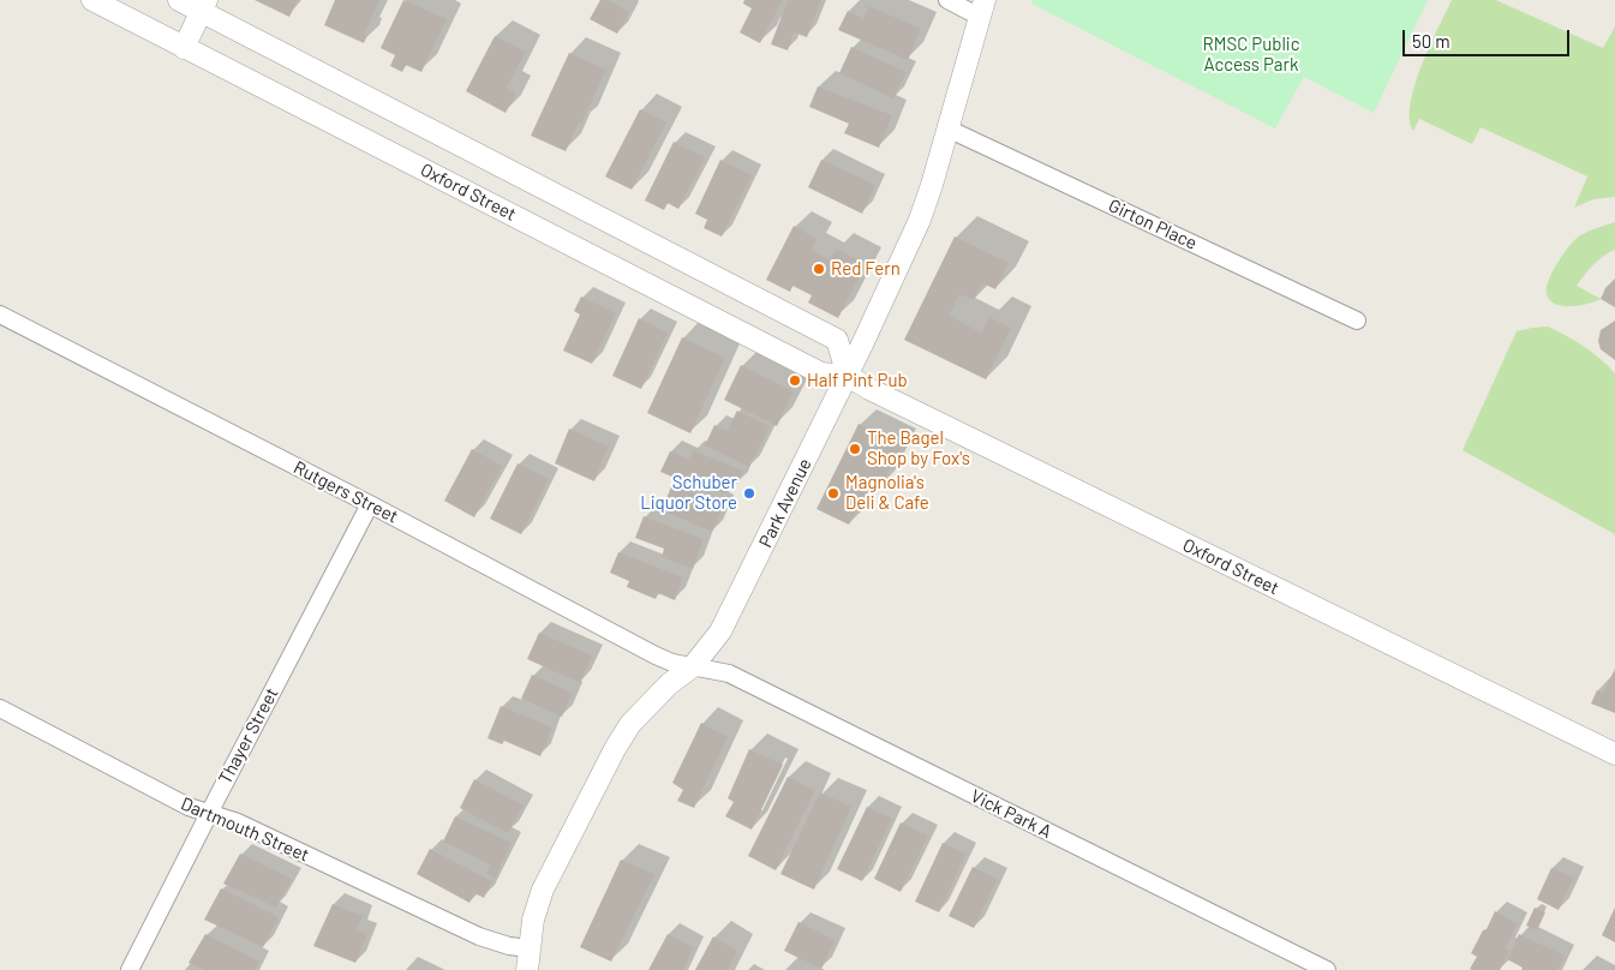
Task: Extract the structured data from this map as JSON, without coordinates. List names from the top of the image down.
{
  "streets": {
    "street": [
      "Oxford Street",
      "Girton Place",
      "Rutgers Street",
      "Park Avenue",
      "Thayer Street",
      "Vick Park A",
      "Dartmouth Street"
    ]
  },
  "crossings": [
    ["Oxford Street", "Park Avenue"],
    ["Girton Place", "Park Avenue"],
    ["Rutgers Street", "Park Avenue"],
    ["Rutgers Street", "Thayer Street"],
    ["Rutgers Street", "Vick Park A"],
    ["Park Avenue", "Vick Park A"],
    ["Park Avenue", "Dartmouth Street"],
    ["Thayer Street", "Dartmouth Street"]
  ],
  "parks": ["RMSC Public Access Park"],
  "places": [
    "Red Fern",
    "Half Pint Pub",
    "The Bagel Shop by Fox's",
    "Schuber Liquor Store",
    "Magnolia's Deli & Cafe"
  ],
  "scale_bar": "50 m"
}
